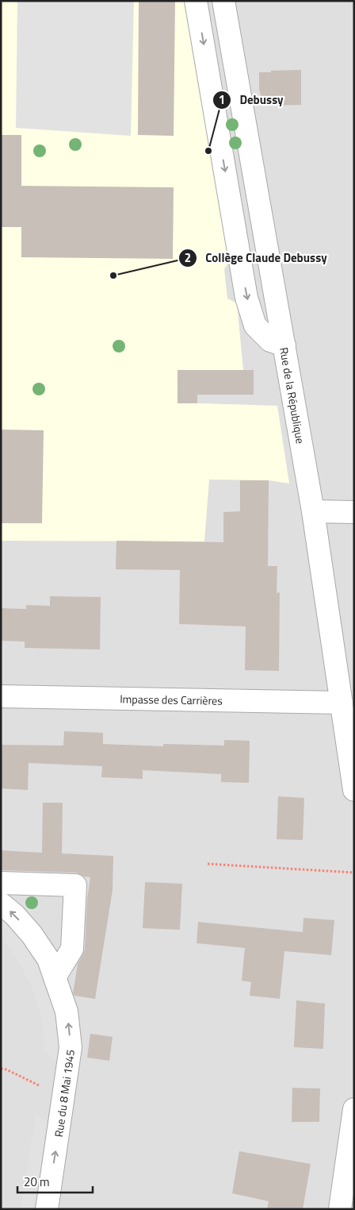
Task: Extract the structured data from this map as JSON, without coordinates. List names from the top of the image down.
{
  "streets": {
    "street": ["Rue de la République", "Impasse des Carrières", "Rue du 8 Mai 1945"]
  },
  "crossings": [
    ["Rue de la République", "Impasse des Carrières"]
  ],
  "one_way": ["Rue du 8 Mai 1945"],
  "places": ["Debussy", "Collège Claude Debussy"],
  "scale_bar": "20 m"
}
